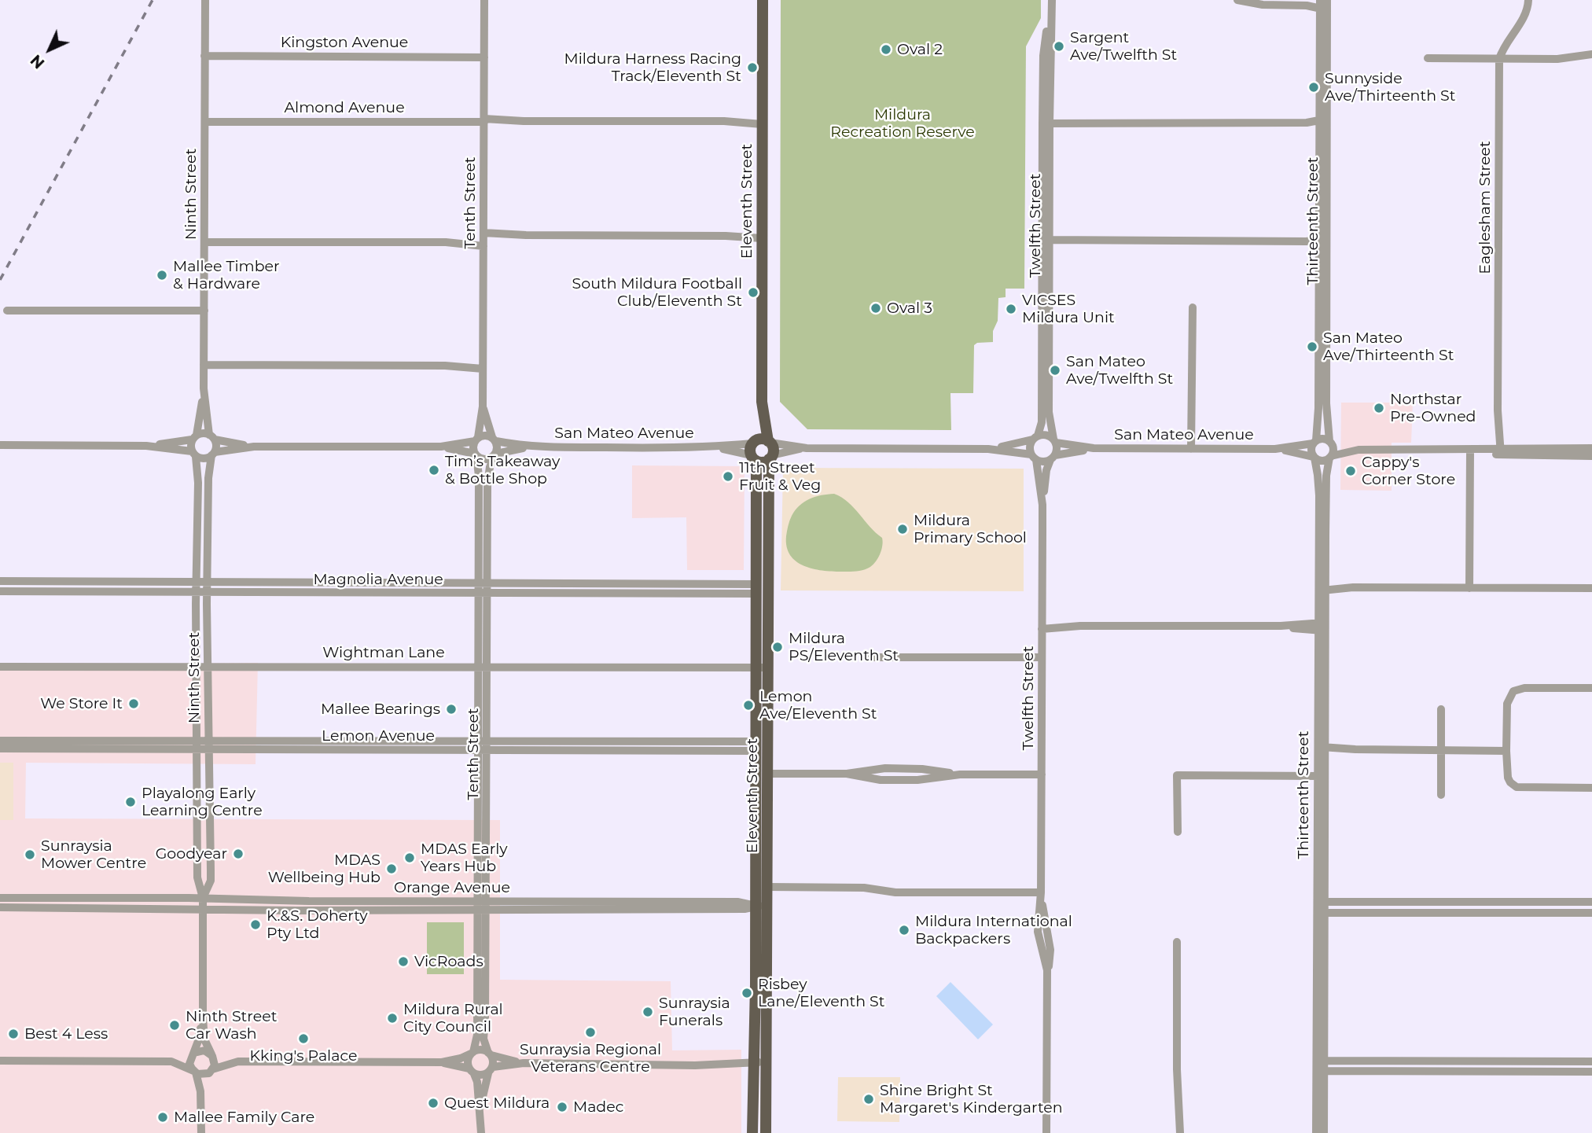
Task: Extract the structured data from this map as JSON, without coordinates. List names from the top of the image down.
{
  "streets": {
    "main road": ["Eleventh Street"],
    "street": [
      "Kingston Avenue",
      "Almond Avenue",
      "Ninth Street",
      "Tenth Street",
      "Eaglesham Street",
      "Thirteenth Street",
      "Twelfth Street",
      "San Mateo Avenue",
      "Magnolia Avenue",
      "Wightman Lane",
      "Lemon Avenue",
      "Orange Avenue"
    ]
  },
  "crossings": [
    ["Kingston Avenue", "Ninth Street"],
    ["Kingston Avenue", "Tenth Street"],
    ["Almond Avenue", "Ninth Street"],
    ["Almond Avenue", "Eleventh Street"],
    ["Almond Avenue", "Tenth Street"],
    ["Ninth Street", "Magnolia Avenue"],
    ["Ninth Street", "Wightman Lane"],
    ["Ninth Street", "Lemon Avenue"],
    ["Ninth Street", "Orange Avenue"],
    ["Eleventh Street", "San Mateo Avenue"],
    ["Eleventh Street", "Magnolia Avenue"],
    ["Eleventh Street", "Wightman Lane"],
    ["Eleventh Street", "Lemon Avenue"],
    ["Eleventh Street", "Orange Avenue"],
    ["Tenth Street", "San Mateo Avenue"],
    ["Tenth Street", "Magnolia Avenue"],
    ["Tenth Street", "Wightman Lane"],
    ["Tenth Street", "Lemon Avenue"],
    ["Tenth Street", "Orange Avenue"],
    ["Thirteenth Street", "San Mateo Avenue"],
    ["Twelfth Street", "San Mateo Avenue"]
  ],
  "parks": ["Mildura Recreation Reserve"],
  "places": [
    "Sargent Ave/Twelfth St",
    "Oval 2",
    "Mildura Harness Racing Track/Eleventh St",
    "Sunnyside Ave/Thirteenth St",
    "Mallee Timber & Hardware",
    "South Mildura Football Club/Eleventh St",
    "Oval 3",
    "VICSES Mildura Unit",
    "San Mateo Ave/Thirteenth St",
    "San Mateo Ave/Twelfth St",
    "Northstar Pre-Owned",
    "Tim’s Takeaway & Bottle Shop",
    "Cappy's Corner Store",
    "11th Street Fruit & Veg",
    "Mildura Primary School",
    "Mildura PS/Eleventh St",
    "We Store It",
    "Lemon Ave/Eleventh St",
    "Mallee Bearings",
    "Playalong Early Learning Centre",
    "Goodyear",
    "Sunraysia Mower Centre",
    "MDAS Early Years Hub",
    "MDAS Wellbeing Hub",
    "K.&S. Doherty Pty Ltd",
    "Mildura International Backpackers",
    "VicRoads",
    "Risbey Lane/Eleventh St",
    "Sunraysia Funerals",
    "Mildura Rural City Council",
    "Ninth Street Car Wash",
    "Sunraysia Regional Veterans Centre",
    "Best 4 Less",
    "Kking's Palace",
    "Shine Bright St Margaret's Kindergarten",
    "Quest Mildura",
    "Madec",
    "Mallee Family Care"
  ],
  "north": "bottom left"
}
